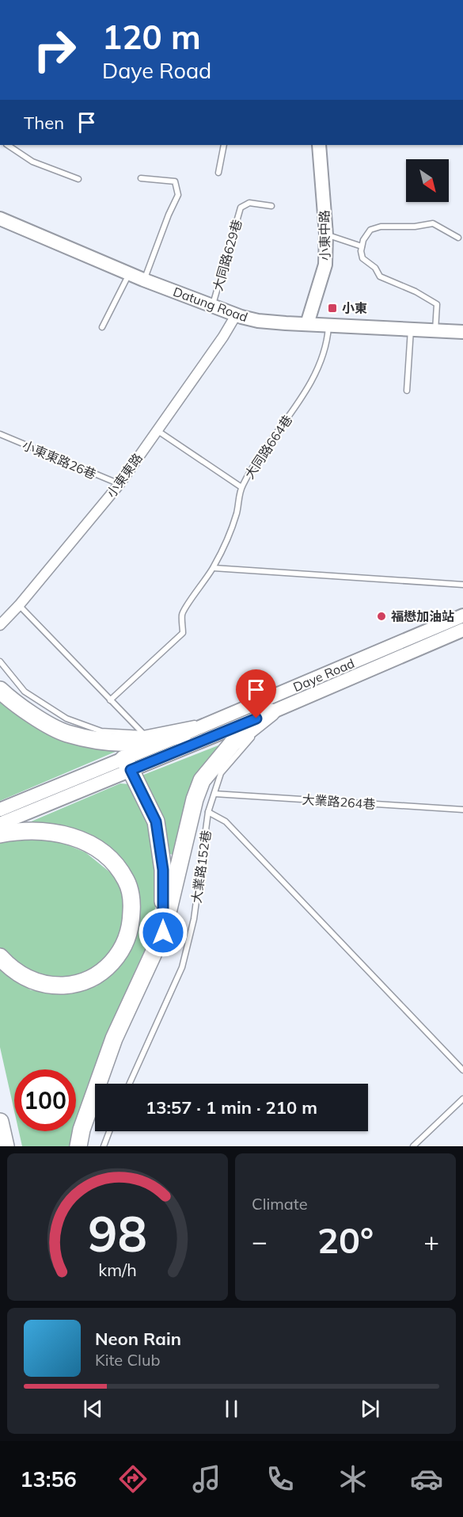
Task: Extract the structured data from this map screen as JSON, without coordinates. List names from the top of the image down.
{
  "streets": {
    "main road": ["小東中路", "Datung Road", "Daye Road"],
    "street": ["小東東路"],
    "lane": [
      "大同路629巷",
      "大同路664巷",
      "小東東路26巷",
      "大業路264巷",
      "大業路152巷"
    ]
  },
  "crossings": [
    ["小東中路", "Datung Road"],
    ["大同路629巷", "Datung Road"],
    ["Datung Road", "大同路664巷"],
    ["Datung Road", "小東東路"],
    ["小東東路26巷", "小東東路"],
    ["大業路264巷", "大業路152巷"]
  ],
  "places": {
    "transit": ["小東"],
    "other": ["福懋加油站"]
  },
  "north": "bottom right",
  "page": {
    "turn": ["120 m", "Daye Road"],
    "then": "Then",
    "limit": "100",
    "trip": "13:57 · 1 min · 210 m",
    "tile": "Climate",
    "heat": ["−", "20°", "+"],
    "song": ["Neon Rain", "Kite Club"],
    "tabs": "13:56",
    "gauge": ["98", "km/h"]
  }
}
